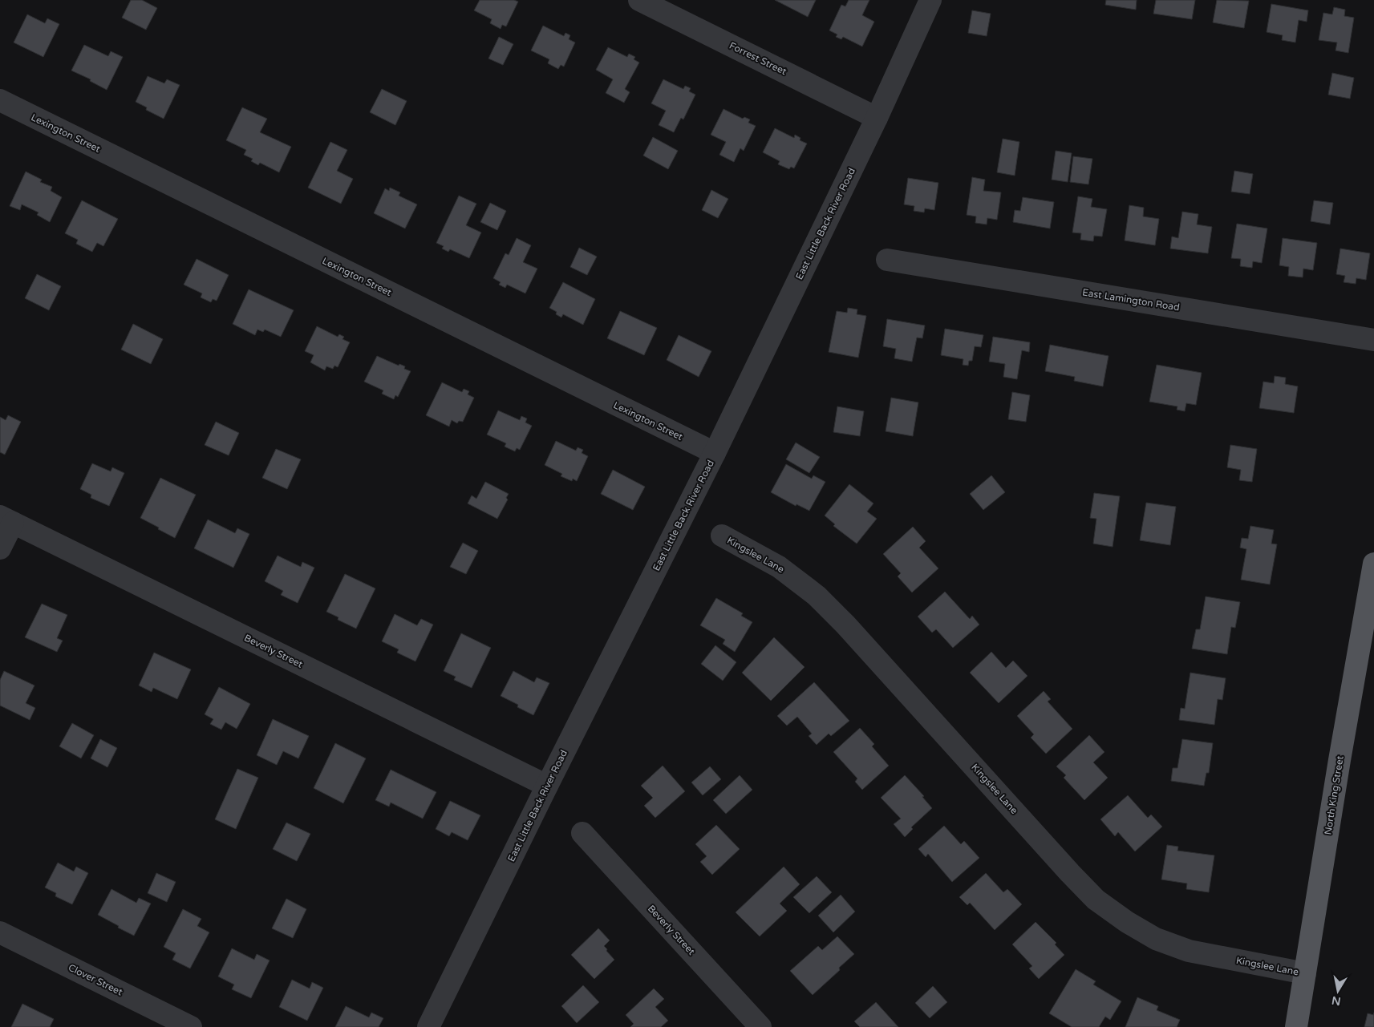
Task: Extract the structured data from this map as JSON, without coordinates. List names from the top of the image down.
{
  "streets": {
    "main road": ["North King Street"],
    "street": [
      "Forrest Street",
      "Lexington Street",
      "East Little Back River Road",
      "East Lamington Road",
      "Kingslee Lane",
      "Beverly Street",
      "Clover Street"
    ]
  },
  "crossings": [
    ["Forrest Street", "East Little Back River Road"],
    ["Lexington Street", "East Little Back River Road"],
    ["East Little Back River Road", "Beverly Street"],
    ["Kingslee Lane", "North King Street"]
  ],
  "north": "bottom"
}
